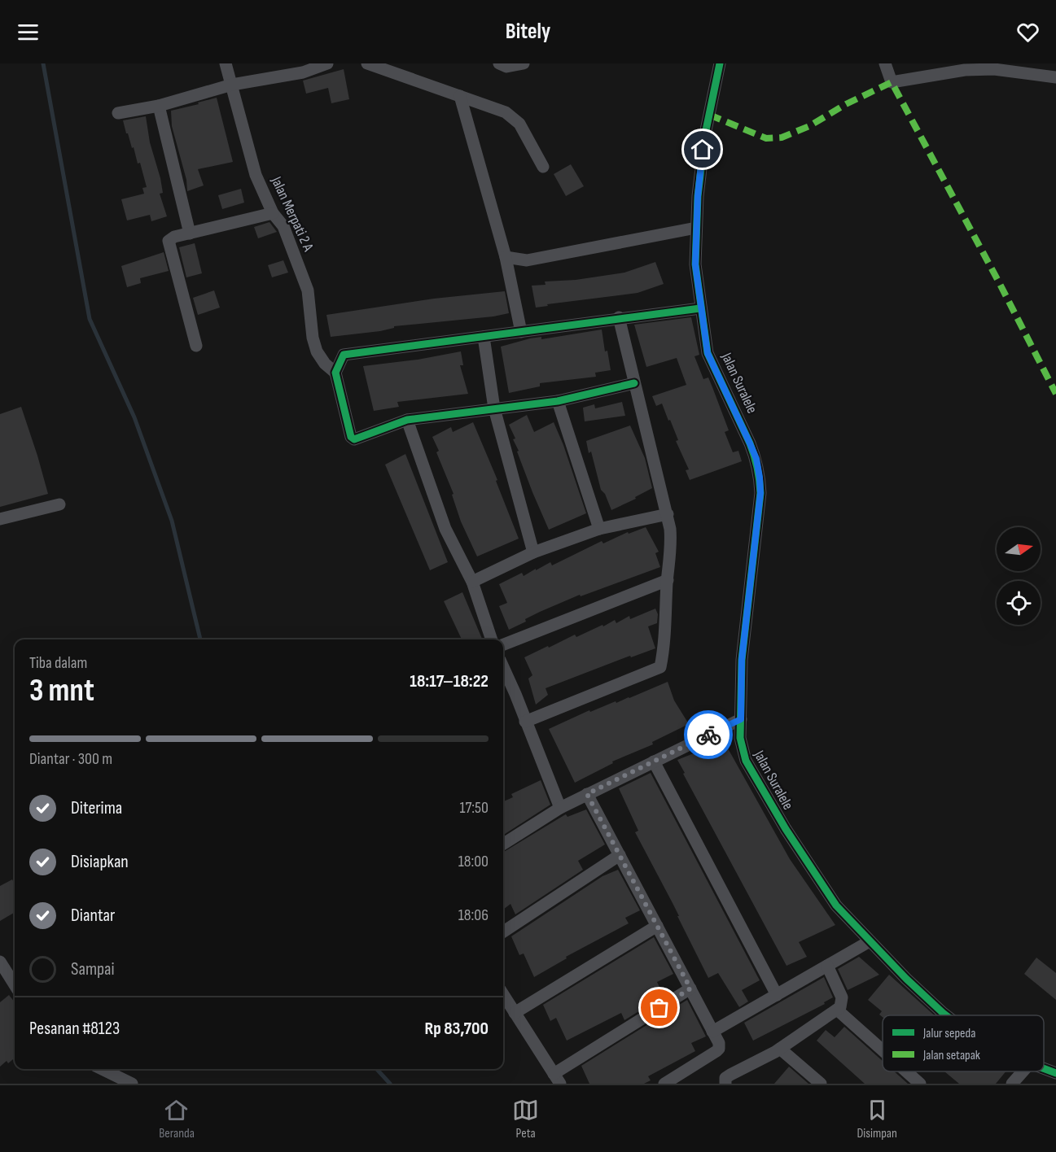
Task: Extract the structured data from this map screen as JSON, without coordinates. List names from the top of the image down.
{
  "streets": {
    "street": ["Jalan Merpati 2 A", "Jalan Suralele"]
  },
  "legend": ["Jalur sepeda", "Jalan setapak"],
  "north": "right",
  "page": {
    "header": "Bitely",
    "heading": ["3 mnt", "Tiba dalam", "18:17–18:22"],
    "panel": ["Pesanan #8123", "Rp 83,700"],
    "bar": "Diantar · 300 m",
    "list": [
      ["Diterima", "17:50"],
      ["Disiapkan", "18:00"],
      ["Diantar", "18:06"],
      "Sampai"
    ],
    "tabs": ["Beranda", "Peta", "Disimpan"]
  }
}
